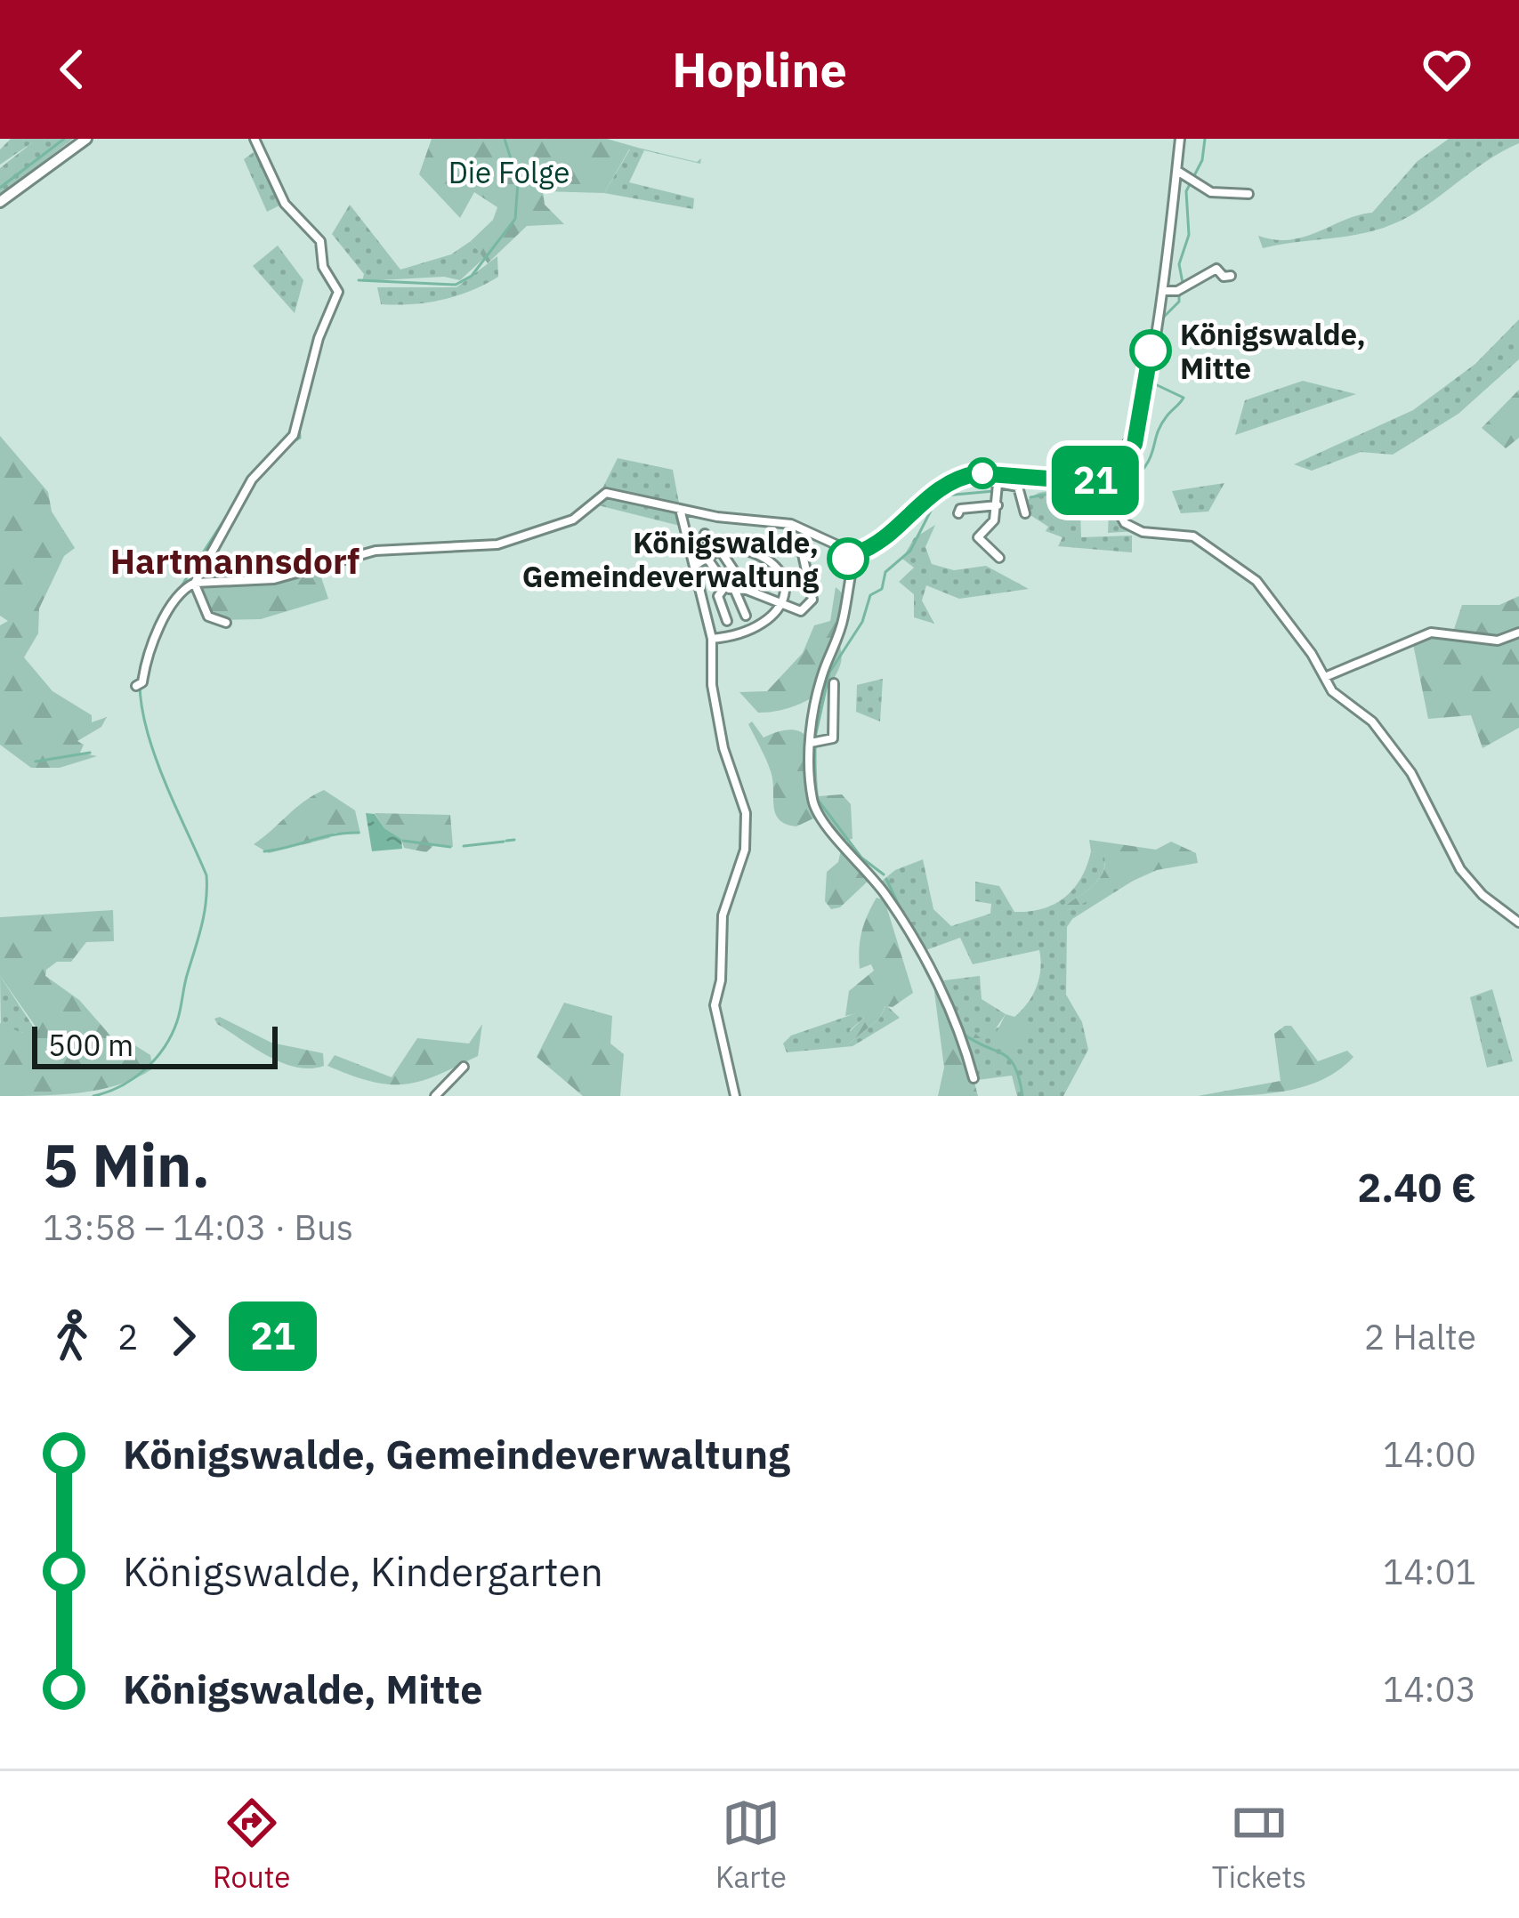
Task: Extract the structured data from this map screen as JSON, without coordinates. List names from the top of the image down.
{
  "districts": ["Hartmannsdorf"],
  "parks": ["Die Folge"],
  "places": ["Königswalde, Mitte", "Königswalde, Gemeindeverwaltung"],
  "lines": ["bus line 21"],
  "scale_bar": "500 m",
  "page": {
    "header": "Hopline",
    "on_map": "21",
    "scale": "500 m",
    "heading": ["5 Min.", "13:58 – 14:03 · Bus", "2.40 €"],
    "legs": ["2", "21", "2 Halte"],
    "list": [
      {
        "name": "Königswalde, Gemeindeverwaltung",
        "value": "14:00"
      },
      {
        "name": "Königswalde, Kindergarten",
        "value": "14:01"
      },
      {
        "name": "Königswalde, Mitte",
        "value": "14:03"
      }
    ],
    "tabs": ["Route", "Karte", "Tickets"]
  }
}
